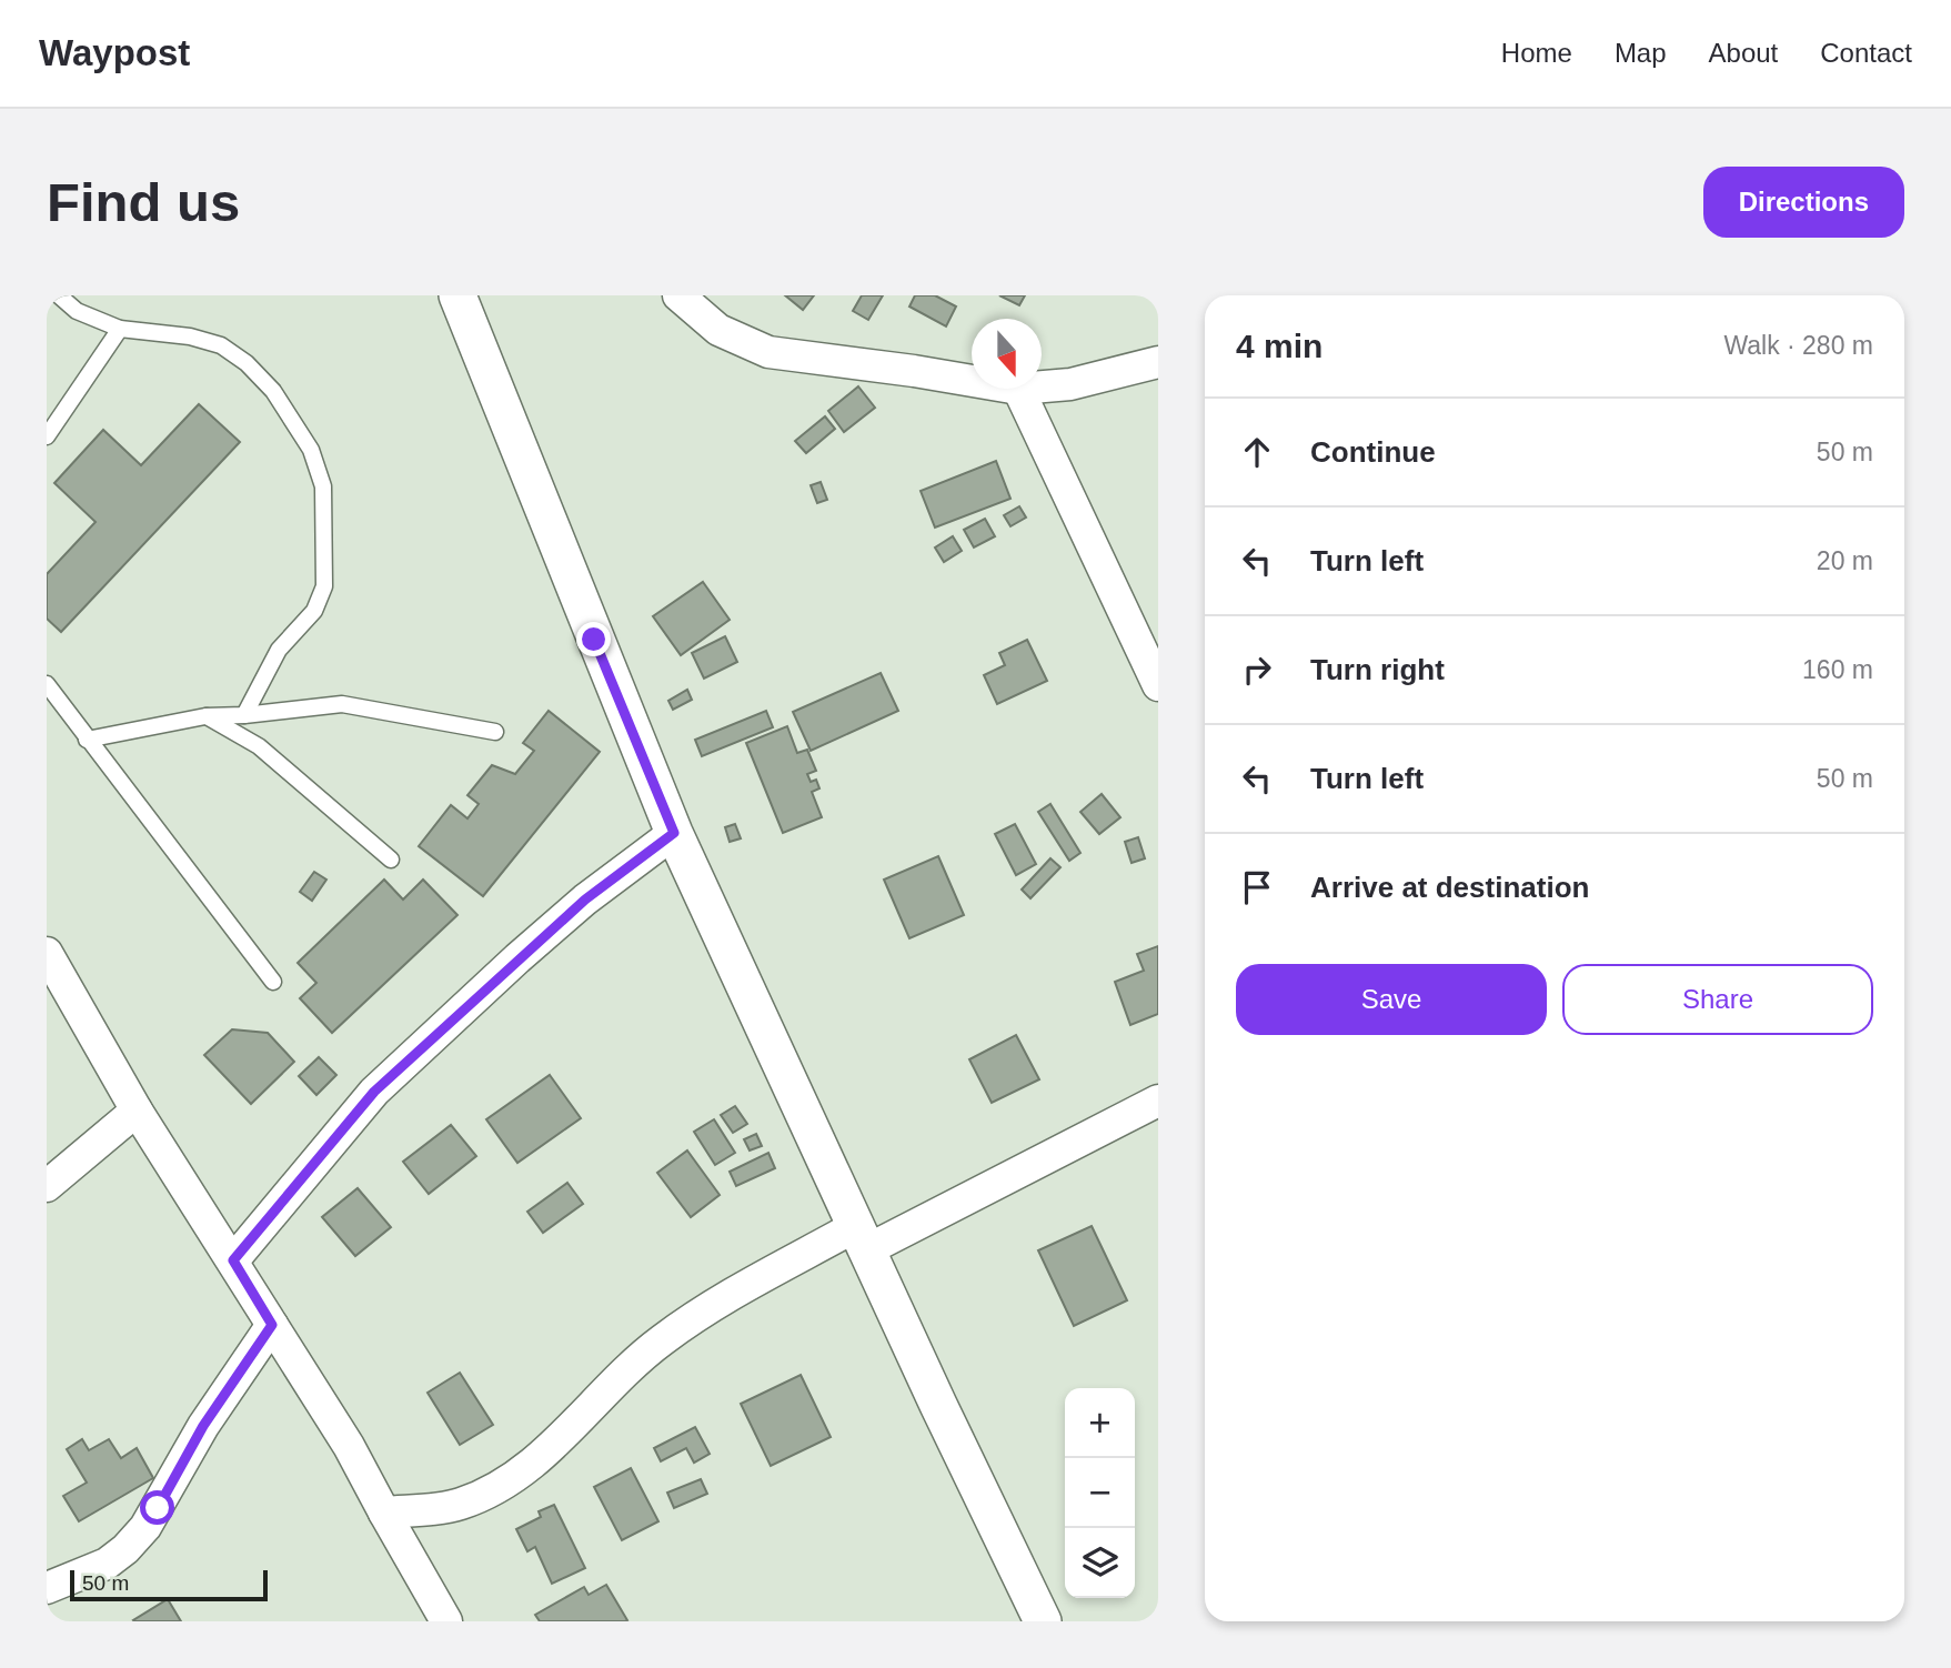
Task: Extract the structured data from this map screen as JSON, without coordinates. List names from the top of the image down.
{
  "scale_bar": "50 m",
  "north": "bottom",
  "page": {
    "header": "Waypost",
    "nav": [
      "Home",
      "Map",
      "About",
      "Contact"
    ],
    "buttons": [
      "Directions",
      ["Save", "Share"]
    ],
    "title": "Find us",
    "heading": ["4 min", "Walk · 280 m"],
    "list": [
      ["Continue", "50 m"],
      ["Turn left", "20 m"],
      ["Turn right", "160 m"],
      ["Turn left", "50 m"],
      "Arrive at destination"
    ],
    "map_buttons": ["+", "−"],
    "scale": "50 m"
  }
}
